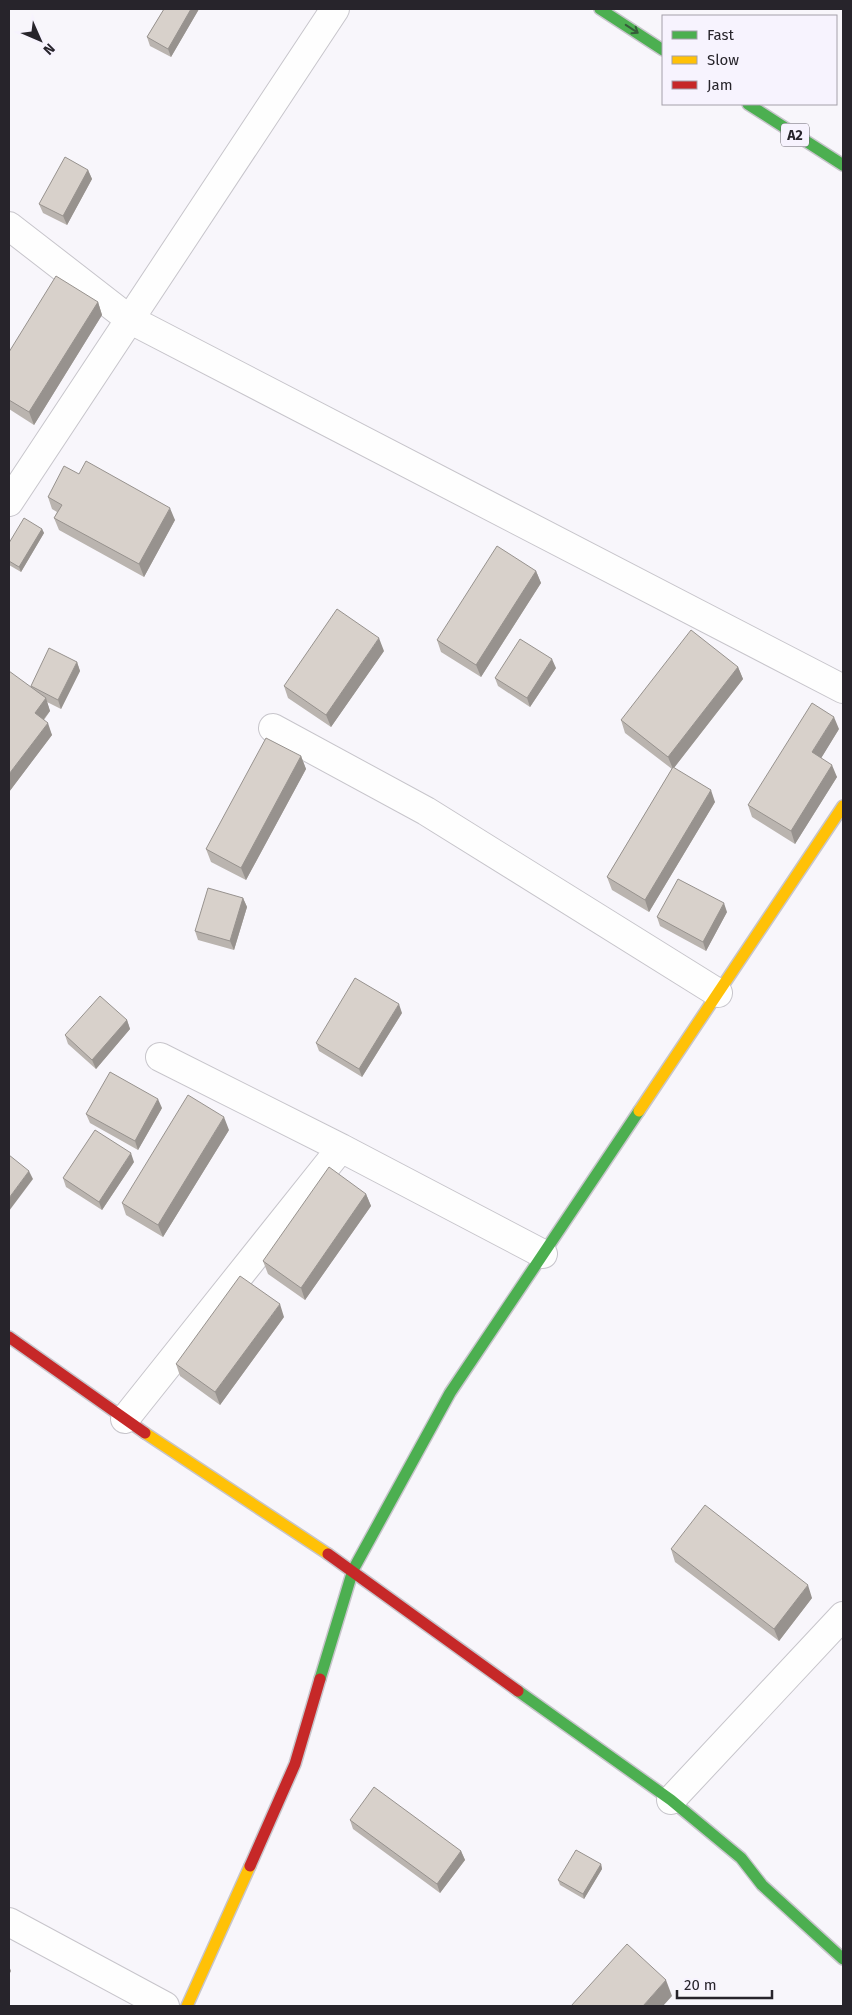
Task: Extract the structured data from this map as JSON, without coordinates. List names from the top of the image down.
{
  "streets": {
    "main road": ["A2"]
  },
  "legend": ["Fast", "Slow", "Jam"],
  "scale_bar": "20 m",
  "north": "bottom right"
}
